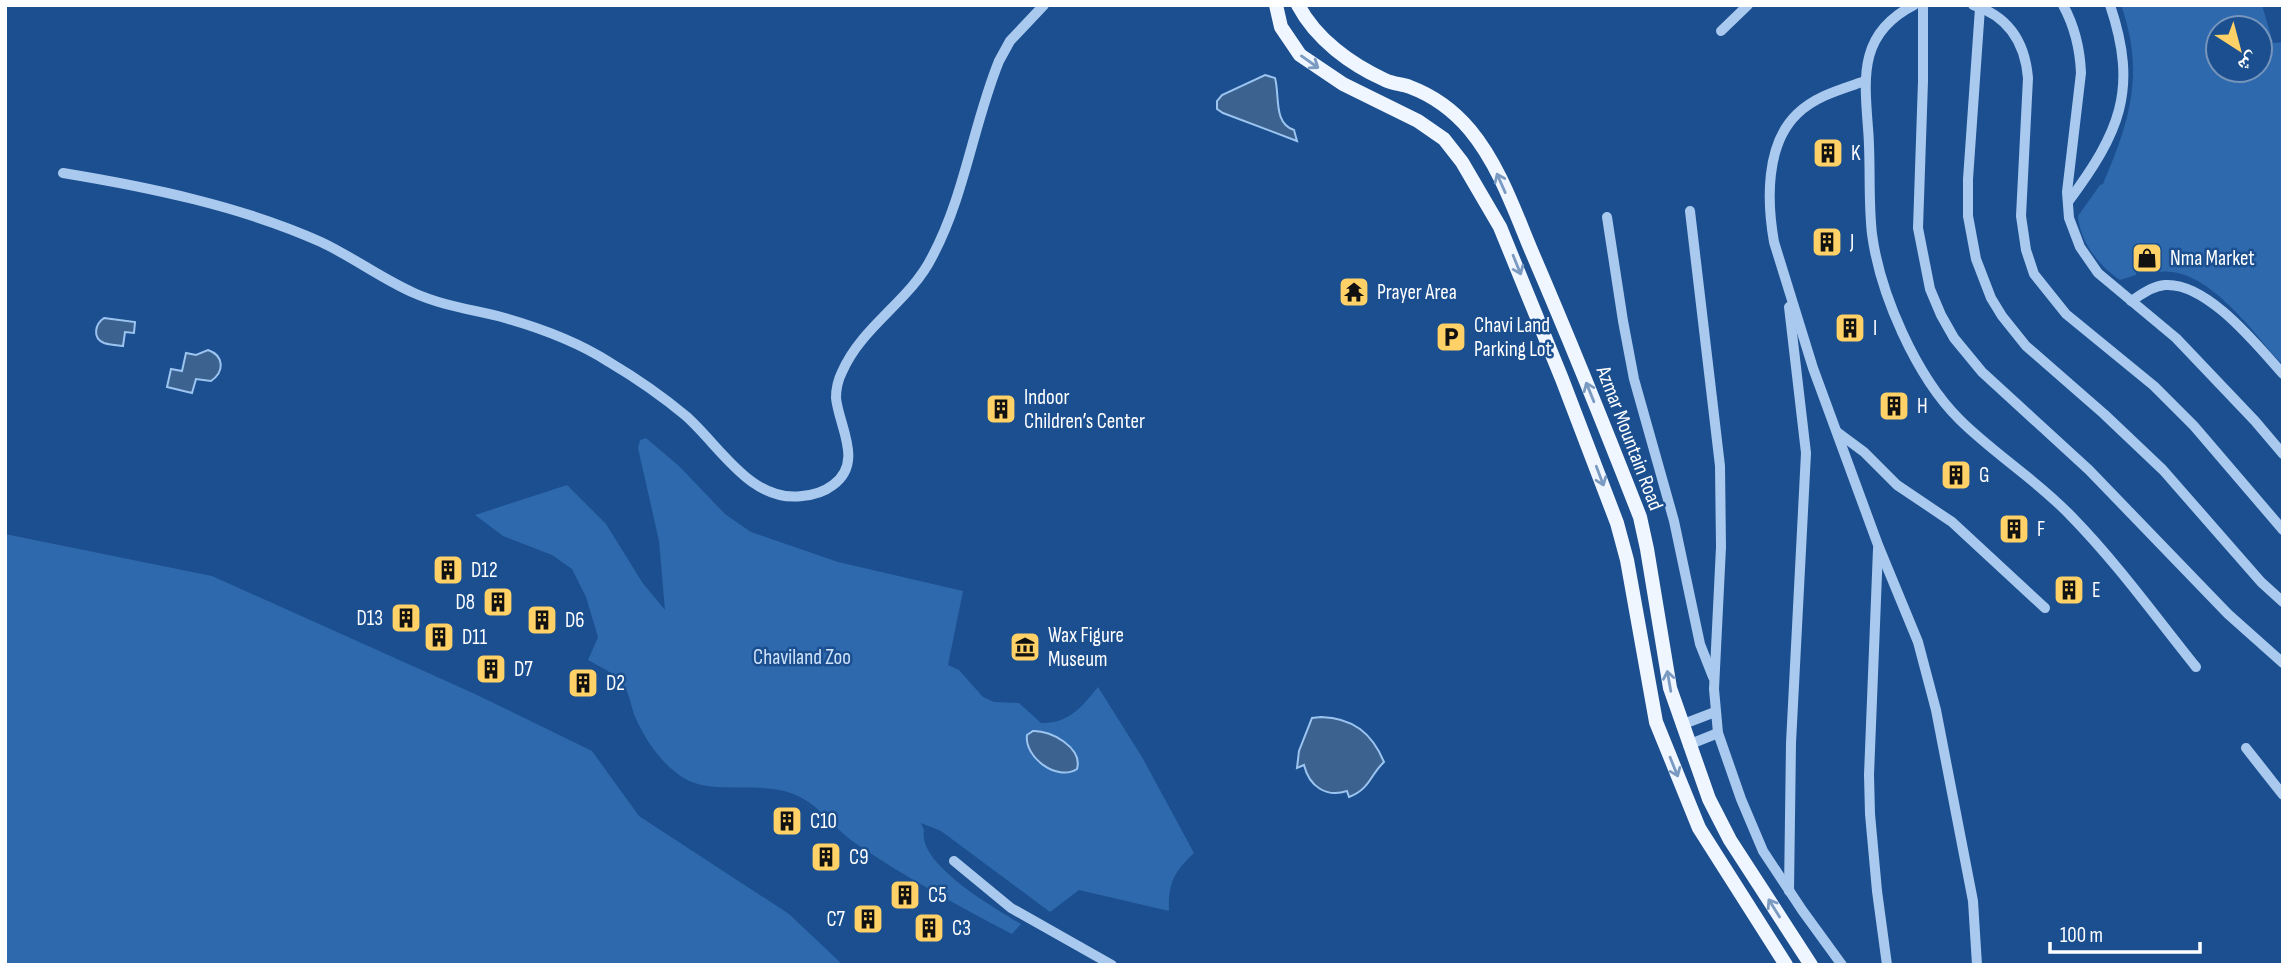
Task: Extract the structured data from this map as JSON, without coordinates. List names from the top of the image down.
{
  "streets": {
    "main road": ["Azmar Mountain Road"]
  },
  "parks": ["Chaviland Zoo"],
  "places": {
    "building": [
      "K",
      "J",
      "I",
      "H",
      "Indoor Children’s Center",
      "G",
      "F",
      "D12",
      "E",
      "D8",
      "D13",
      "D6",
      "D11",
      "D7",
      "D2",
      "C10",
      "C9",
      "C5",
      "C7",
      "C3"
    ],
    "shop": ["Nma Market"],
    "temple": ["Prayer Area"],
    "parking": ["Chavi Land Parking Lot"],
    "museum": ["Wax Figure Museum"]
  },
  "scale_bar": "100 m",
  "north": "bottom right"
}
